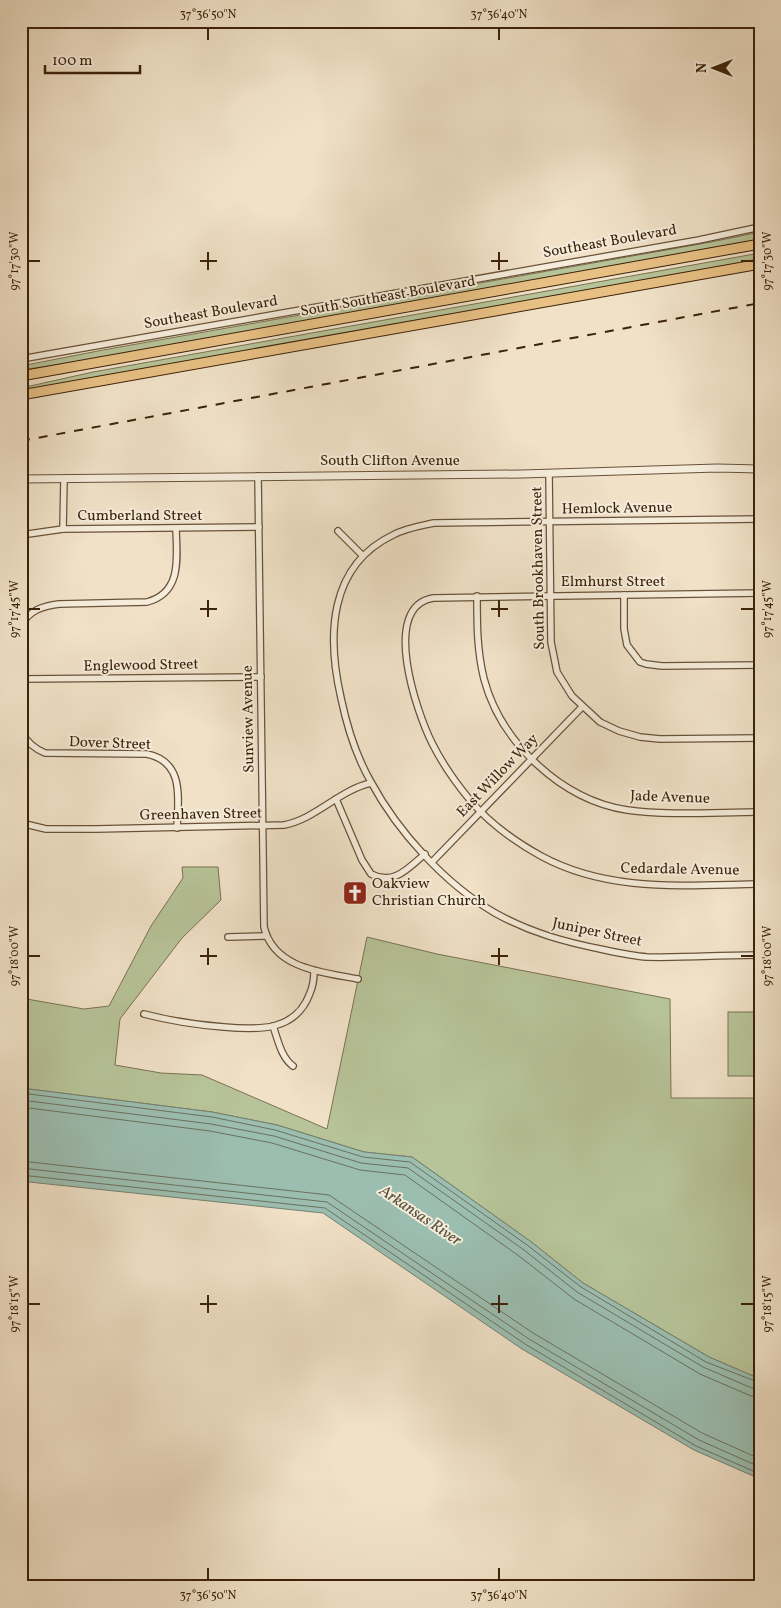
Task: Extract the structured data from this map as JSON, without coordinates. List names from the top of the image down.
{
  "streets": {
    "main road": ["South Southeast Boulevard"],
    "street": [
      "Southeast Boulevard",
      "South Clifton Avenue",
      "Hemlock Avenue",
      "Cumberland Street",
      "South Brookhaven Street",
      "Elmhurst Street",
      "Englewood Street",
      "Sunview Avenue",
      "Dover Street",
      "East Willow Way",
      "Jade Avenue",
      "Greenhaven Street",
      "Cedardale Avenue",
      "Juniper Street"
    ]
  },
  "crossings": [
    ["South Clifton Avenue", "South Brookhaven Street"],
    ["South Clifton Avenue", "Sunview Avenue"],
    ["Hemlock Avenue", "South Brookhaven Street"],
    ["Hemlock Avenue", "Juniper Street"],
    ["Cumberland Street", "Sunview Avenue"],
    ["South Brookhaven Street", "Elmhurst Street"],
    ["South Brookhaven Street", "East Willow Way"],
    ["Elmhurst Street", "Jade Avenue"],
    ["Elmhurst Street", "Cedardale Avenue"],
    ["Englewood Street", "Sunview Avenue"],
    ["Sunview Avenue", "Greenhaven Street"],
    ["Dover Street", "Greenhaven Street"],
    ["East Willow Way", "Jade Avenue"],
    ["East Willow Way", "Cedardale Avenue"],
    ["East Willow Way", "Juniper Street"],
    ["Greenhaven Street", "Juniper Street"]
  ],
  "water": ["Arkansas River"],
  "places": {
    "church": ["Oakview Christian Church"]
  },
  "scale_bar": "100 m",
  "north": "left",
  "coordinates": [
    "37°36'50\"N",
    "37°36'40\"N",
    "97°17'30\"W",
    "97°17'45\"W",
    "97°18'00\"W",
    "97°18'15\"W"
  ]
}
